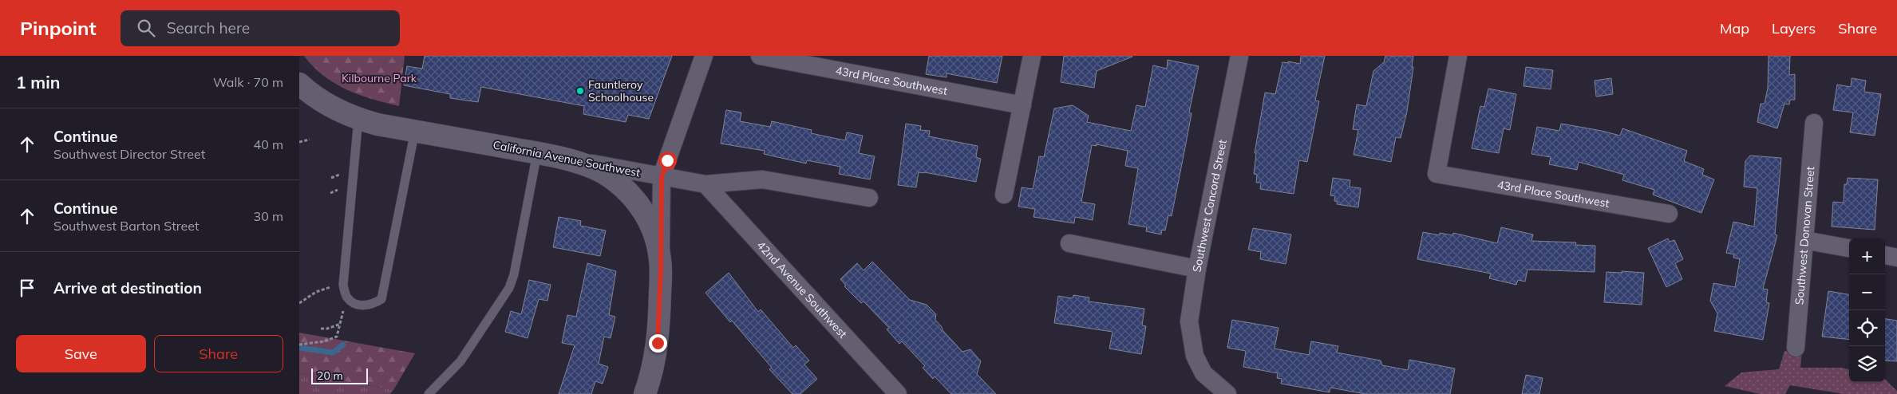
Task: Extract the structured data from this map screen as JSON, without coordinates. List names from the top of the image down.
{
  "streets": {
    "street": [
      "43rd Place Southwest",
      "California Avenue Southwest",
      "Southwest Concord Street",
      "Southwest Donovan Street",
      "42nd Avenue Southwest"
    ]
  },
  "crossings": [
    ["California Avenue Southwest", "42nd Avenue Southwest"]
  ],
  "parks": ["Kilbourne Park"],
  "places": ["Fauntleroy Schoolhouse"],
  "scale_bar": "20 m",
  "page": {
    "header": "Pinpoint",
    "search": "Search here",
    "nav": ["Map", "Layers", "Share"],
    "heading": ["1 min", "Walk · 70 m"],
    "list": [
      ["Continue", "Southwest Director Street", "40 m"],
      ["Continue", "Southwest Barton Street", "30 m"],
      "Arrive at destination"
    ],
    "map_buttons": ["+", "−"],
    "buttons": ["Save", "Share"],
    "scale": "20 m"
  }
}
